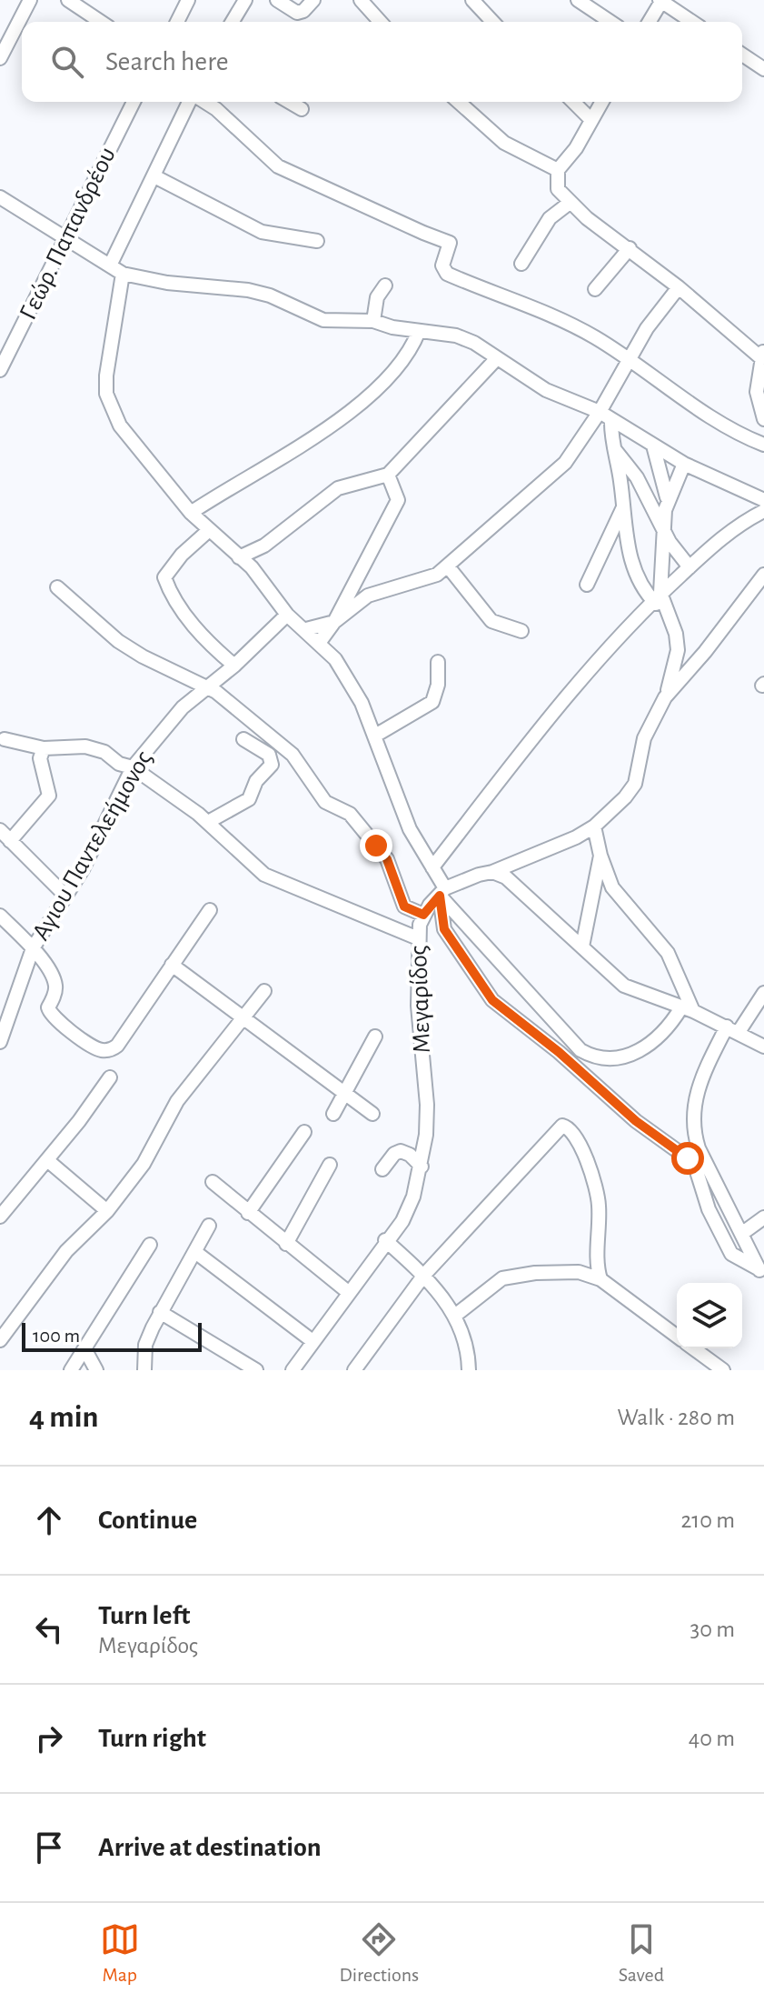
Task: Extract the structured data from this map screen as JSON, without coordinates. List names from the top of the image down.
{
  "streets": {
    "street": ["Γεώρ. Παπανδρέου", "Αγιου Παντελεήμονος", "Μεγαρίδος"]
  },
  "scale_bar": "100 m",
  "page": {
    "search": "Search here",
    "scale": "100 m",
    "heading": ["4 min", "Walk · 280 m"],
    "list": [
      ["Continue", "210 m"],
      ["Turn left", "Μεγαρίδος", "30 m"],
      ["Turn right", "40 m"],
      "Arrive at destination"
    ],
    "nav": ["Map", "Directions", "Saved"]
  }
}
